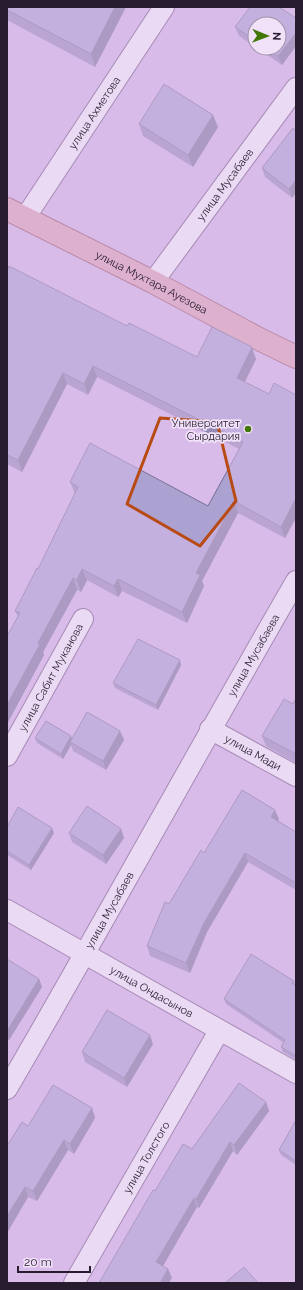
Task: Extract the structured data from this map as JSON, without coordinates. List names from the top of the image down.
{
  "streets": {
    "main road": ["улица Мухтара Ауезова"],
    "street": [
      "улица Ахметова",
      "улица Мусабаев",
      "улица Мусабаева",
      "улица Сабит Муканова",
      "улица Мади",
      "улица Ондасынов",
      "улица Толстого"
    ]
  },
  "crossings": [
    ["улица Ахметова", "улица Мухтара Ауезова"],
    ["улица Мусабаев", "улица Мухтара Ауезова"],
    ["улица Мусабаев", "улица Мусабаева"],
    ["улица Мусабаев", "улица Мади"],
    ["улица Мусабаев", "улица Ондасынов"],
    ["улица Мусабаева", "улица Мади"],
    ["улица Ондасынов", "улица Толстого"]
  ],
  "places": ["Университет Сырдария"],
  "scale_bar": "20 m",
  "north": "right"
}
